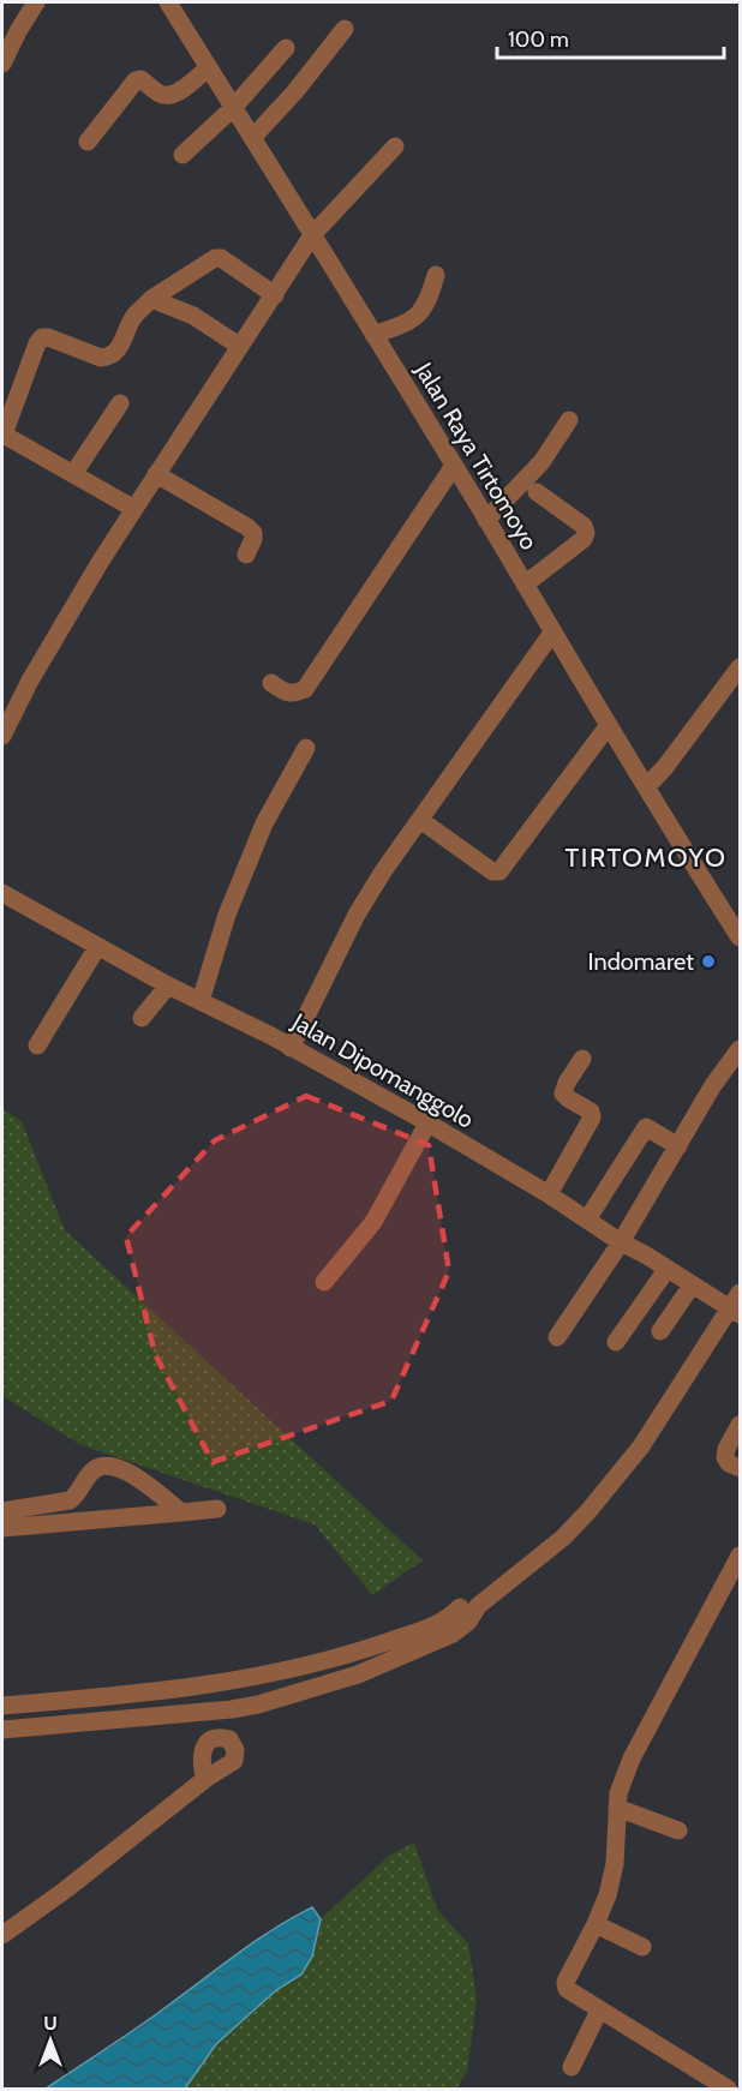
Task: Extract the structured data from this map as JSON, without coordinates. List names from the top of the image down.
{
  "streets": {
    "street": ["Jalan Raya Tirtomoyo", "Jalan Dipomanggolo"]
  },
  "districts": ["TIRTOMOYO"],
  "places": ["Indomaret"],
  "scale_bar": "100 m",
  "north": "top"
}
